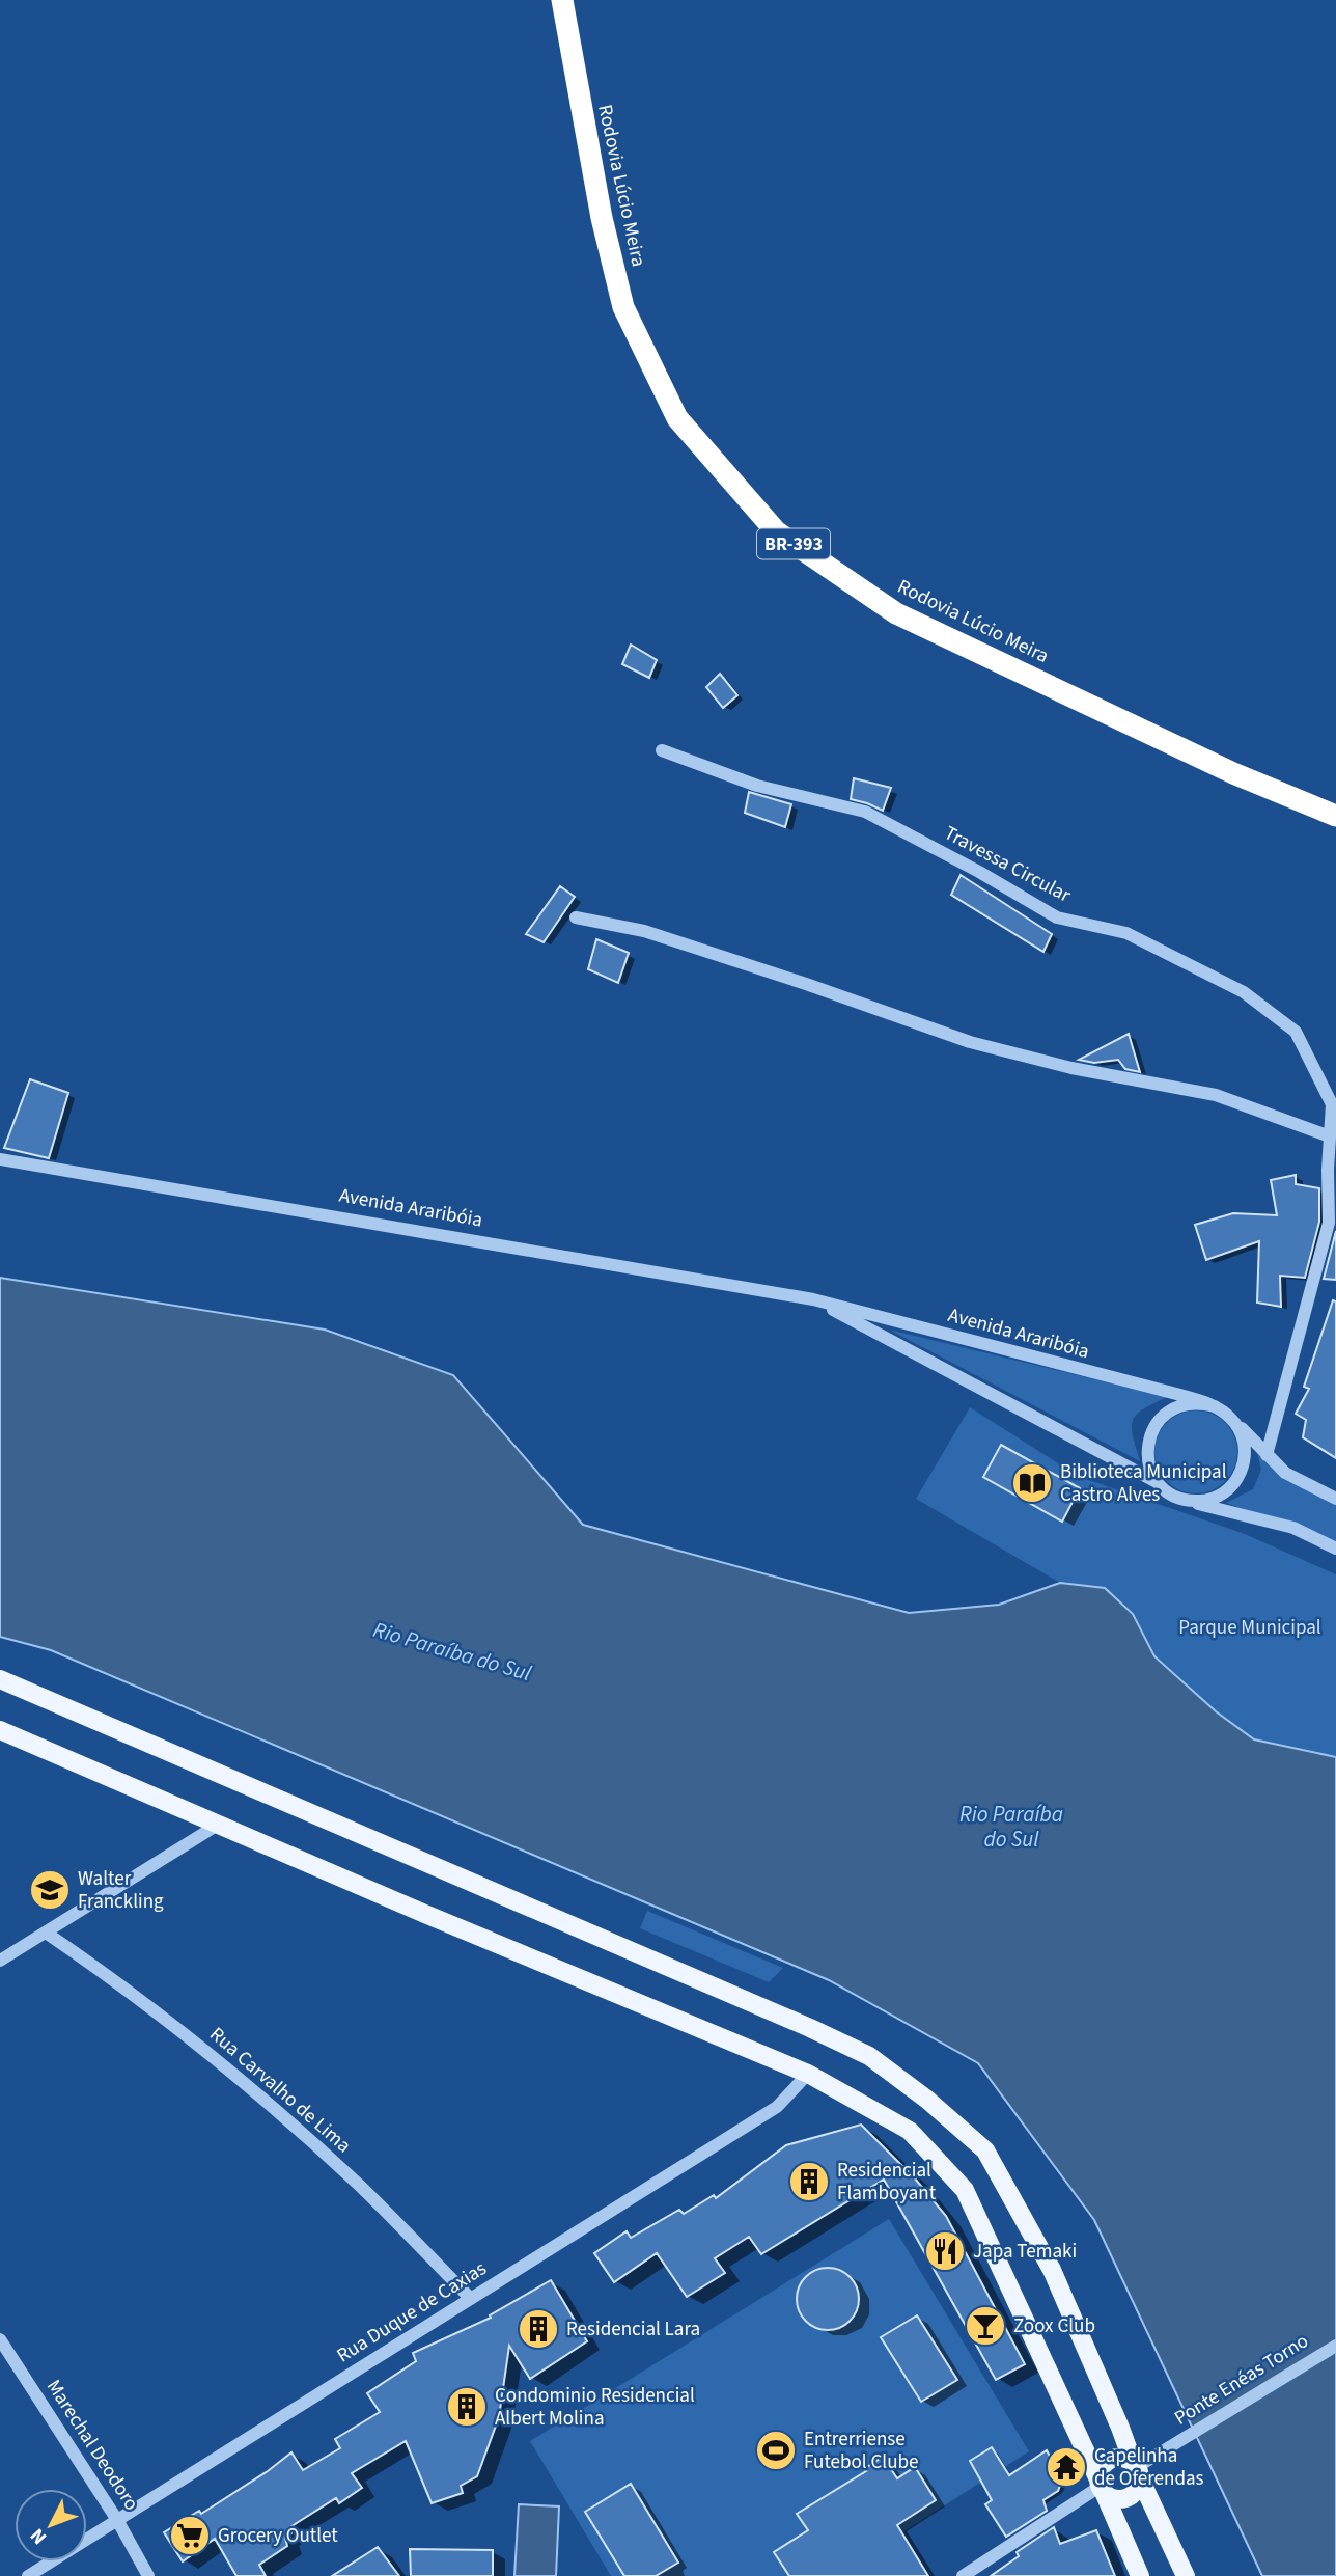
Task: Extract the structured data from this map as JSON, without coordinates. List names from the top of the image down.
{
  "streets": {
    "highway": ["Rodovia Lúcio Meira", "BR-393"],
    "street": [
      "Travessa Circular",
      "Avenida Araribóia",
      "Rua Carvalho de Lima",
      "Rua Duque de Caxias",
      "Ponte Enéas Torno",
      "Marechal Deodoro"
    ]
  },
  "crossings": [
    ["Rua Carvalho de Lima", "Rua Duque de Caxias"],
    ["Rua Duque de Caxias", "Marechal Deodoro"]
  ],
  "water": ["Rio Paraíba do Sul"],
  "parks": ["Parque Municipal"],
  "places": {
    "library": ["Biblioteca Municipal Castro Alves"],
    "school or university": ["Walter Franckling"],
    "building": ["Residencial Flamboyant", "Residencial Lara", "Condominio Residencial Albert Molina"],
    "restaurant": ["Japa Temaki"],
    "bar": ["Zoox Club"],
    "sports": ["Entrerriense Futebol Clube"],
    "temple": ["Capelinha de Oferendas"],
    "supermarket": ["Grocery Outlet"]
  },
  "north": "bottom left"
}
